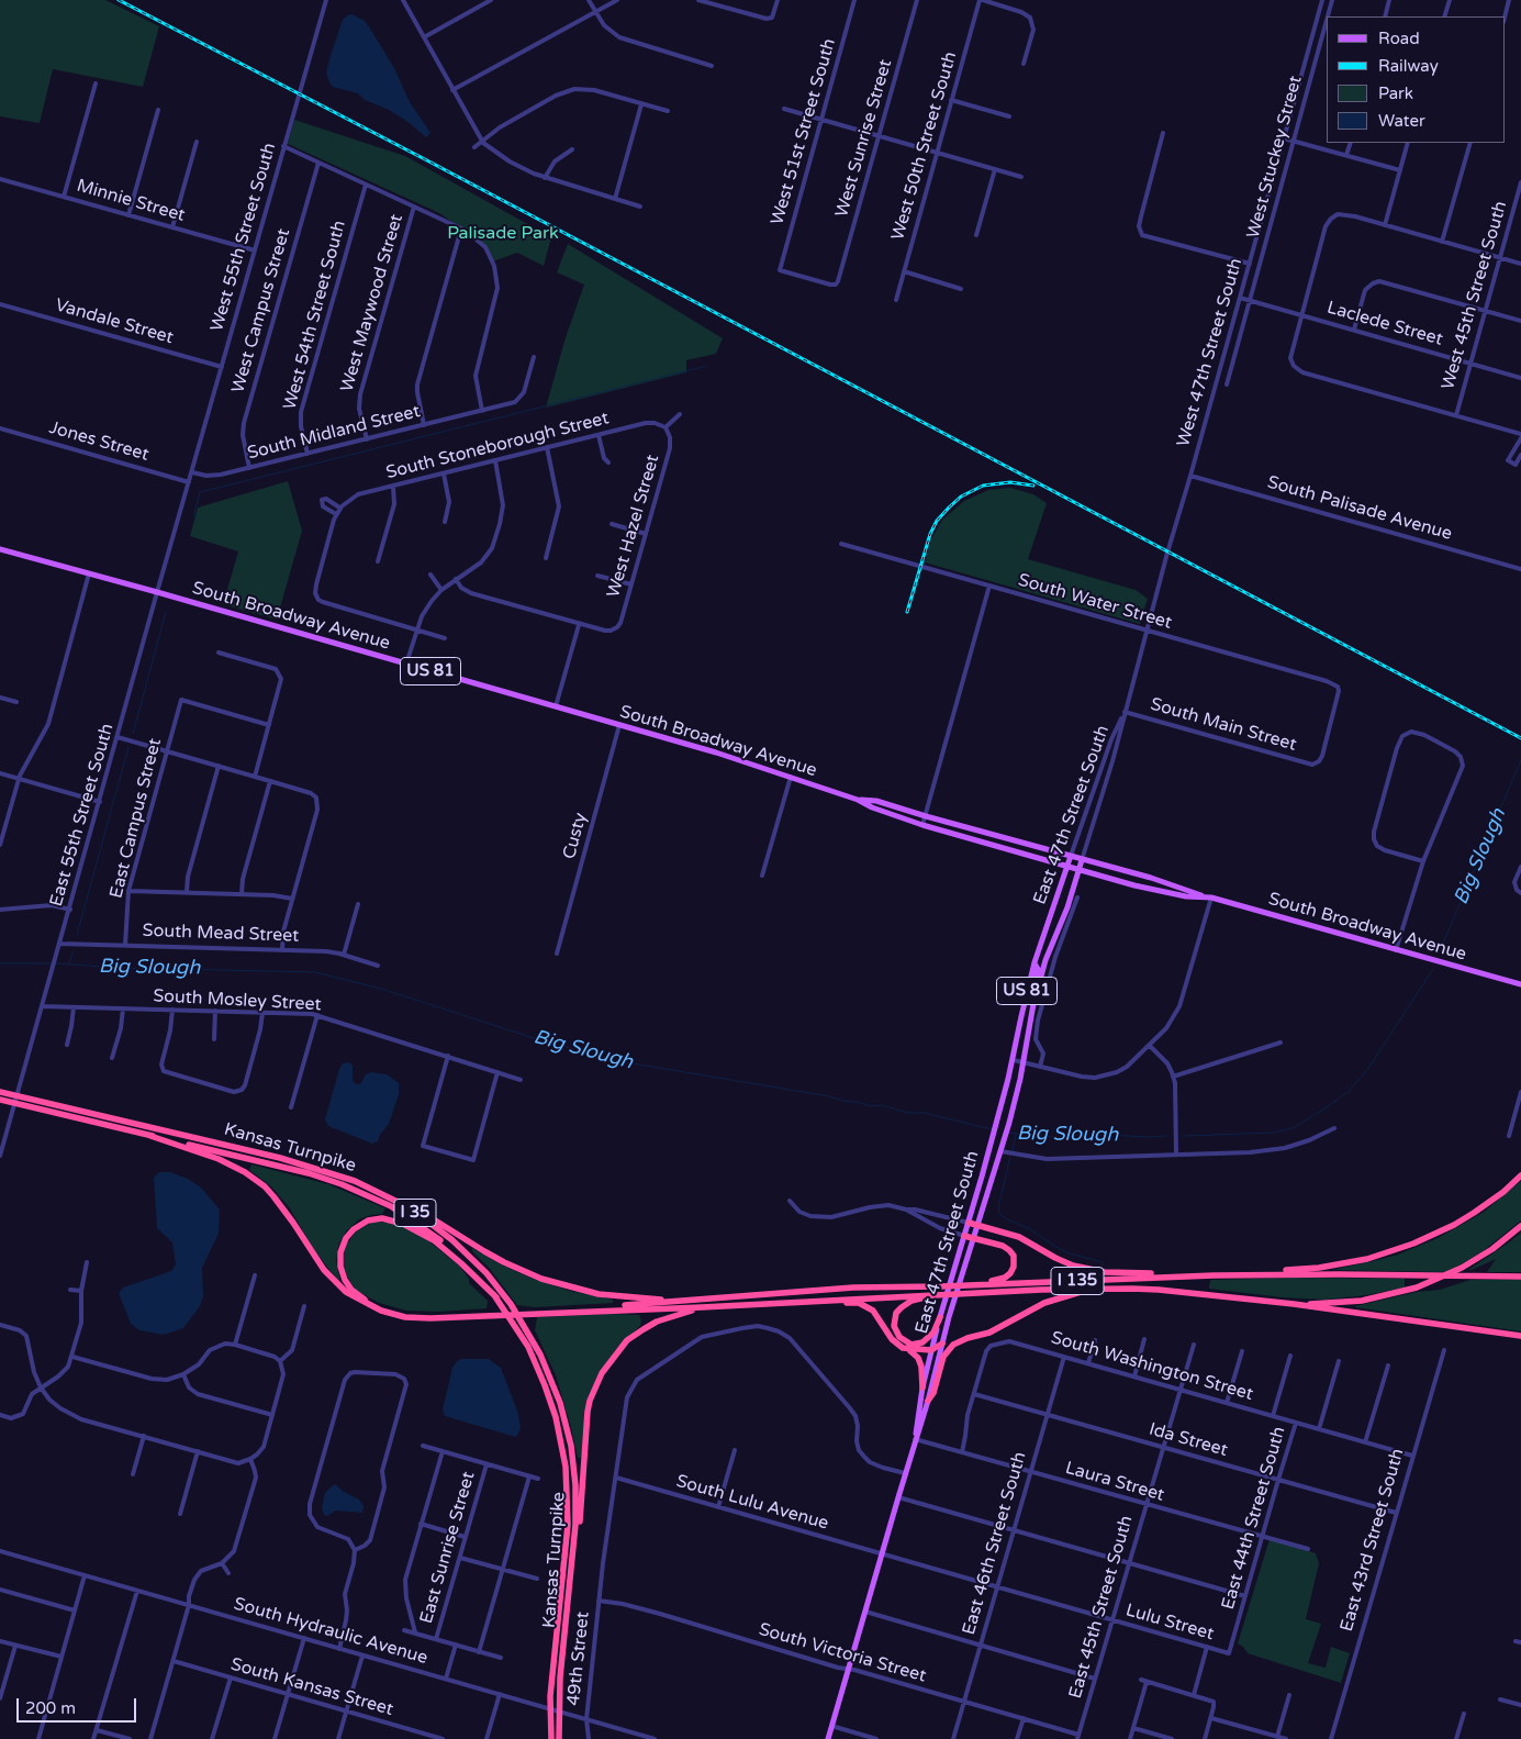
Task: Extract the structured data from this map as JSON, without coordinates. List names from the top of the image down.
{
  "streets": {
    "highway": [
      "US 81",
      "Kansas Turnpike",
      "I 35",
      "I 135"
    ],
    "main road": ["South Broadway Avenue", "East 47th Street South"],
    "street": [
      "West 51st Street South",
      "West Sunrise Street",
      "West 50th Street South",
      "West Stuckey Street",
      "Minnie Street",
      "West 55th Street South",
      "West 45th Street South",
      "West Maywood Street",
      "West Campus Street",
      "West 54th Street South",
      "Vandale Street",
      "Laclede Street",
      "West 47th Street South",
      "South Midland Street",
      "Jones Street",
      "South Stoneborough Street",
      "South Palisade Avenue",
      "West Hazel Street",
      "South Water Street",
      "South Main Street",
      "East 55th Street South",
      "East Campus Street",
      "Custy",
      "South Mead Street",
      "South Mosley Street",
      "South Washington Street",
      "Ida Street",
      "Laura Street",
      "South Lulu Avenue",
      "East 44th Street South",
      "East 43rd Street South",
      "East 46th Street South",
      "East Sunrise Street",
      "East 45th Street South",
      "Lulu Street",
      "South Hydraulic Avenue",
      "South Victoria Street",
      "49th Street",
      "South Kansas Street"
    ]
  },
  "crossings": [
    ["West 51st Street South", "West Sunrise Street"],
    ["West Stuckey Street", "Laclede Street"],
    ["Minnie Street", "West 55th Street South"],
    ["West 55th Street South", "Vandale Street"],
    ["West 55th Street South", "South Midland Street"],
    ["West 55th Street South", "Jones Street"],
    ["West 55th Street South", "East 55th Street South"],
    ["West 45th Street South", "Laclede Street"],
    ["West Maywood Street", "South Midland Street"],
    ["West Campus Street", "South Midland Street"],
    ["West 54th Street South", "South Midland Street"],
    ["Laclede Street", "West 47th Street South"],
    ["West 47th Street South", "South Palisade Avenue"],
    ["West 47th Street South", "South Water Street"],
    ["West 47th Street South", "South Main Street"],
    ["West 47th Street South", "East 47th Street South"],
    ["Jones Street", "East 55th Street South"],
    ["South Stoneborough Street", "West Hazel Street"],
    ["South Water Street", "South Main Street"],
    ["South Broadway Avenue", "East 55th Street South"],
    ["South Broadway Avenue", "East 47th Street South"],
    ["South Broadway Avenue", "Custy"],
    ["US 81", "East 47th Street South"],
    ["US 81", "I 135"],
    ["South Main Street", "East 47th Street South"],
    ["East 55th Street South", "South Mead Street"],
    ["East 55th Street South", "South Mosley Street"],
    ["East 47th Street South", "Laura Street"],
    ["East 47th Street South", "South Lulu Avenue"],
    ["East 47th Street South", "Lulu Street"],
    ["East 47th Street South", "South Victoria Street"],
    ["East 47th Street South", "49th Street"],
    ["East Campus Street", "South Mead Street"],
    ["South Washington Street", "Ida Street"],
    ["South Washington Street", "Laura Street"],
    ["South Washington Street", "East 44th Street South"],
    ["South Washington Street", "East 43rd Street South"],
    ["South Washington Street", "East 46th Street South"],
    ["South Washington Street", "East 45th Street South"],
    ["Ida Street", "East 44th Street South"],
    ["Ida Street", "East 43rd Street South"],
    ["Ida Street", "East 46th Street South"],
    ["Ida Street", "East 45th Street South"],
    ["Laura Street", "East 44th Street South"],
    ["Laura Street", "East 46th Street South"],
    ["Laura Street", "East 45th Street South"],
    ["South Lulu Avenue", "Lulu Street"],
    ["South Lulu Avenue", "49th Street"],
    ["East 44th Street South", "Lulu Street"],
    ["East 46th Street South", "Lulu Street"],
    ["East 46th Street South", "South Victoria Street"],
    ["East 45th Street South", "Lulu Street"],
    ["East 45th Street South", "South Victoria Street"],
    ["South Hydraulic Avenue", "49th Street"],
    ["South Victoria Street", "49th Street"]
  ],
  "water": ["Big Slough"],
  "parks": ["Palisade Park"],
  "legend": [
    "Road",
    "Railway",
    "Park",
    "Water"
  ],
  "scale_bar": "200 m"
}
